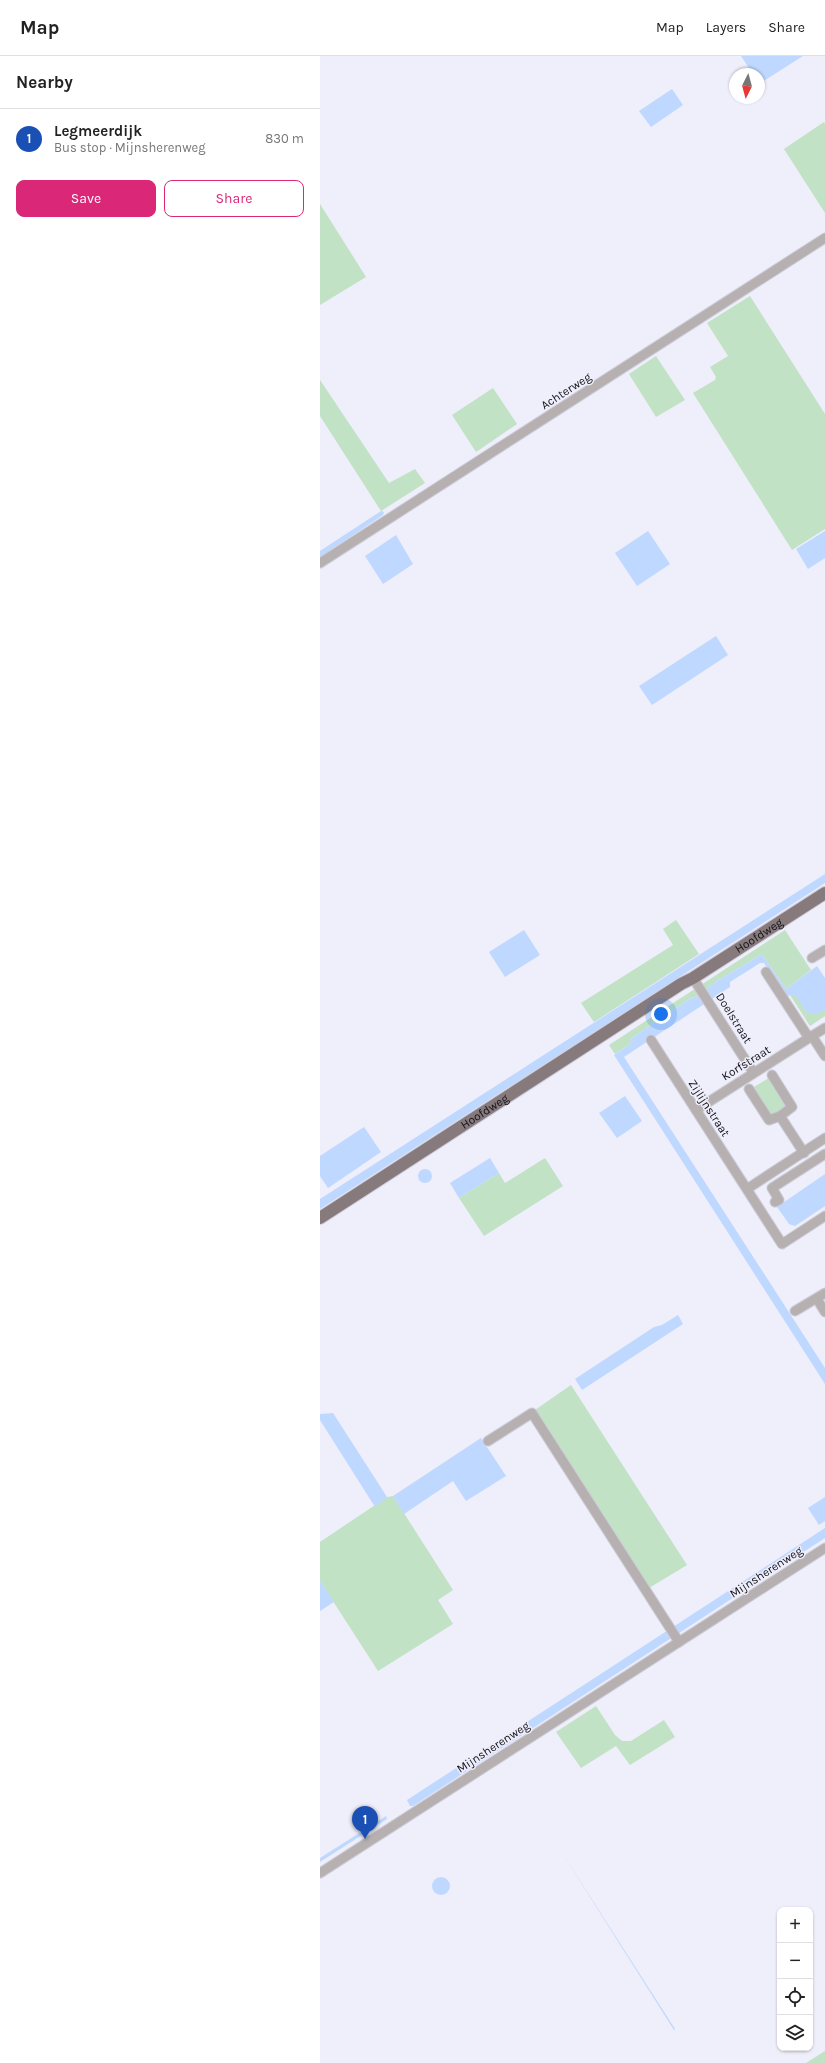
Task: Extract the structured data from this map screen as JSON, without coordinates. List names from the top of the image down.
{
  "streets": {
    "main road": ["Hoofdweg"],
    "street": [
      "Achterweg",
      "Doelstraat",
      "Korfstraat",
      "Zijlijnstraat",
      "Mijnsherenweg"
    ]
  },
  "crossings": [
    ["Hoofdweg", "Doelstraat"],
    ["Doelstraat", "Korfstraat"],
    ["Korfstraat", "Zijlijnstraat"]
  ],
  "north": "bottom",
  "page": {
    "header": "Map",
    "nav": ["Map", "Layers", "Share"],
    "heading": "Nearby",
    "list": [
      {
        "mark": "1",
        "name": "Legmeerdijk",
        "note": "Bus stop · Mijnsherenweg",
        "value": "830 m"
      }
    ],
    "buttons": ["Save", "Share"],
    "pins": "1",
    "map_buttons": ["+", "−"]
  }
}
